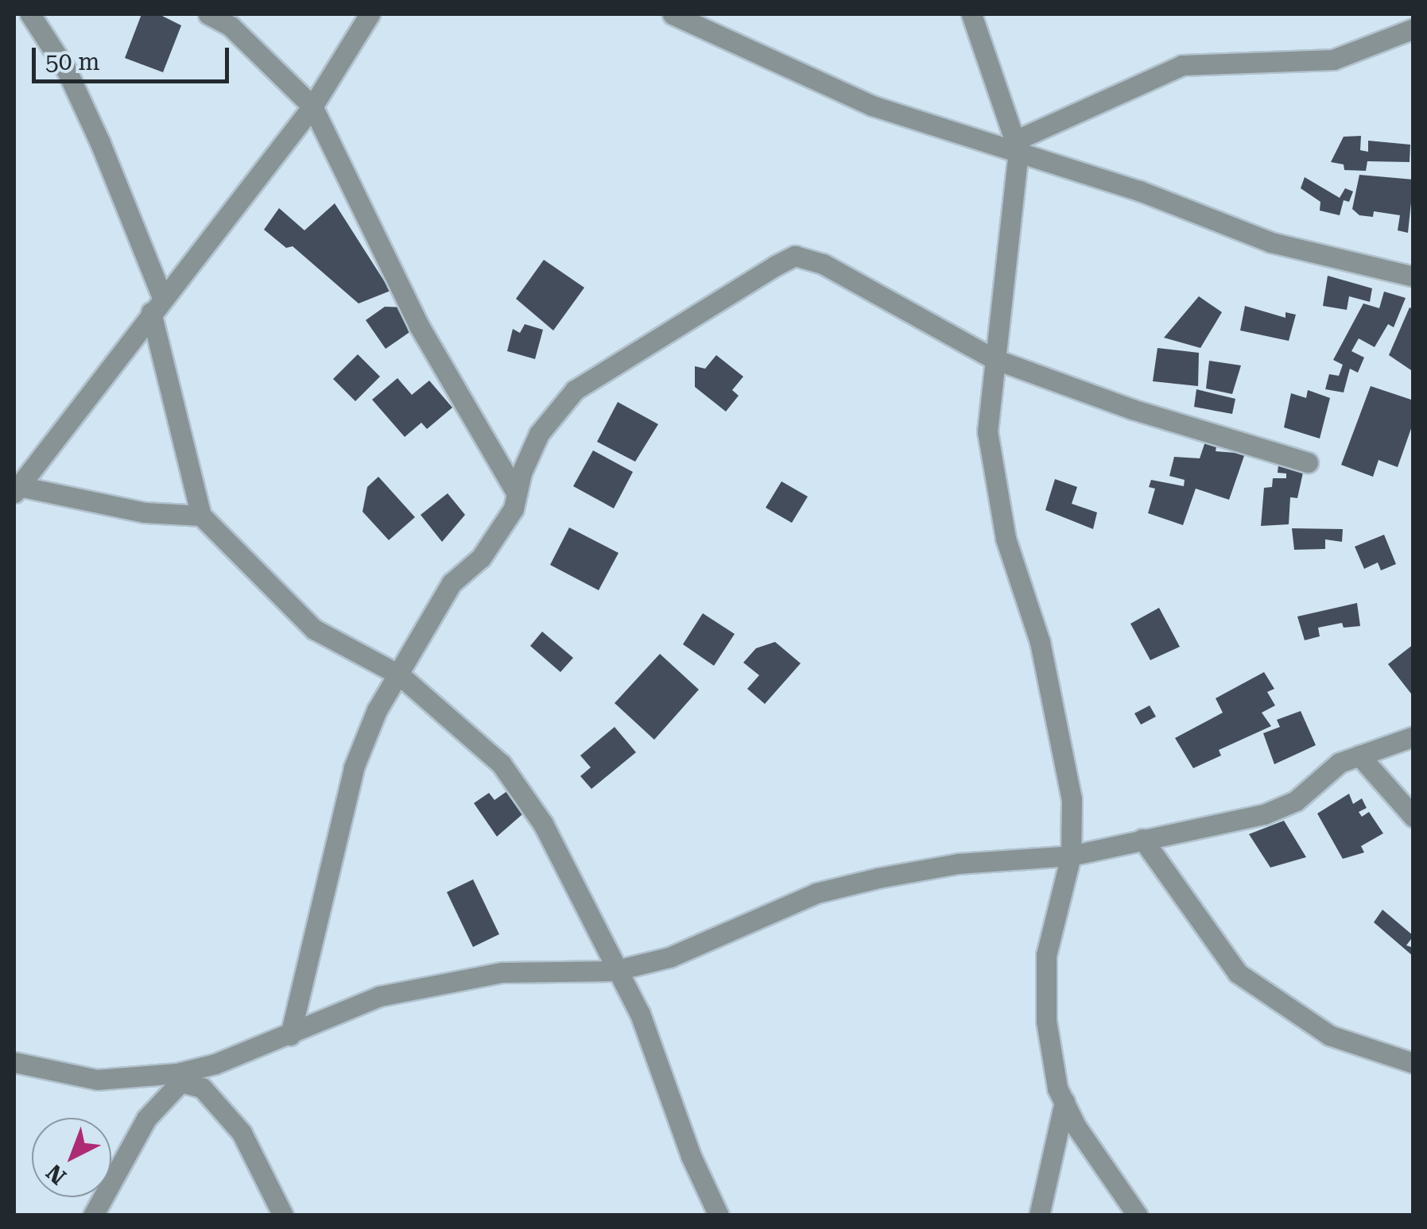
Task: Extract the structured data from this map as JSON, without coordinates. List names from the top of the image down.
{
  "scale_bar": "50 m",
  "north": "bottom left"
}
